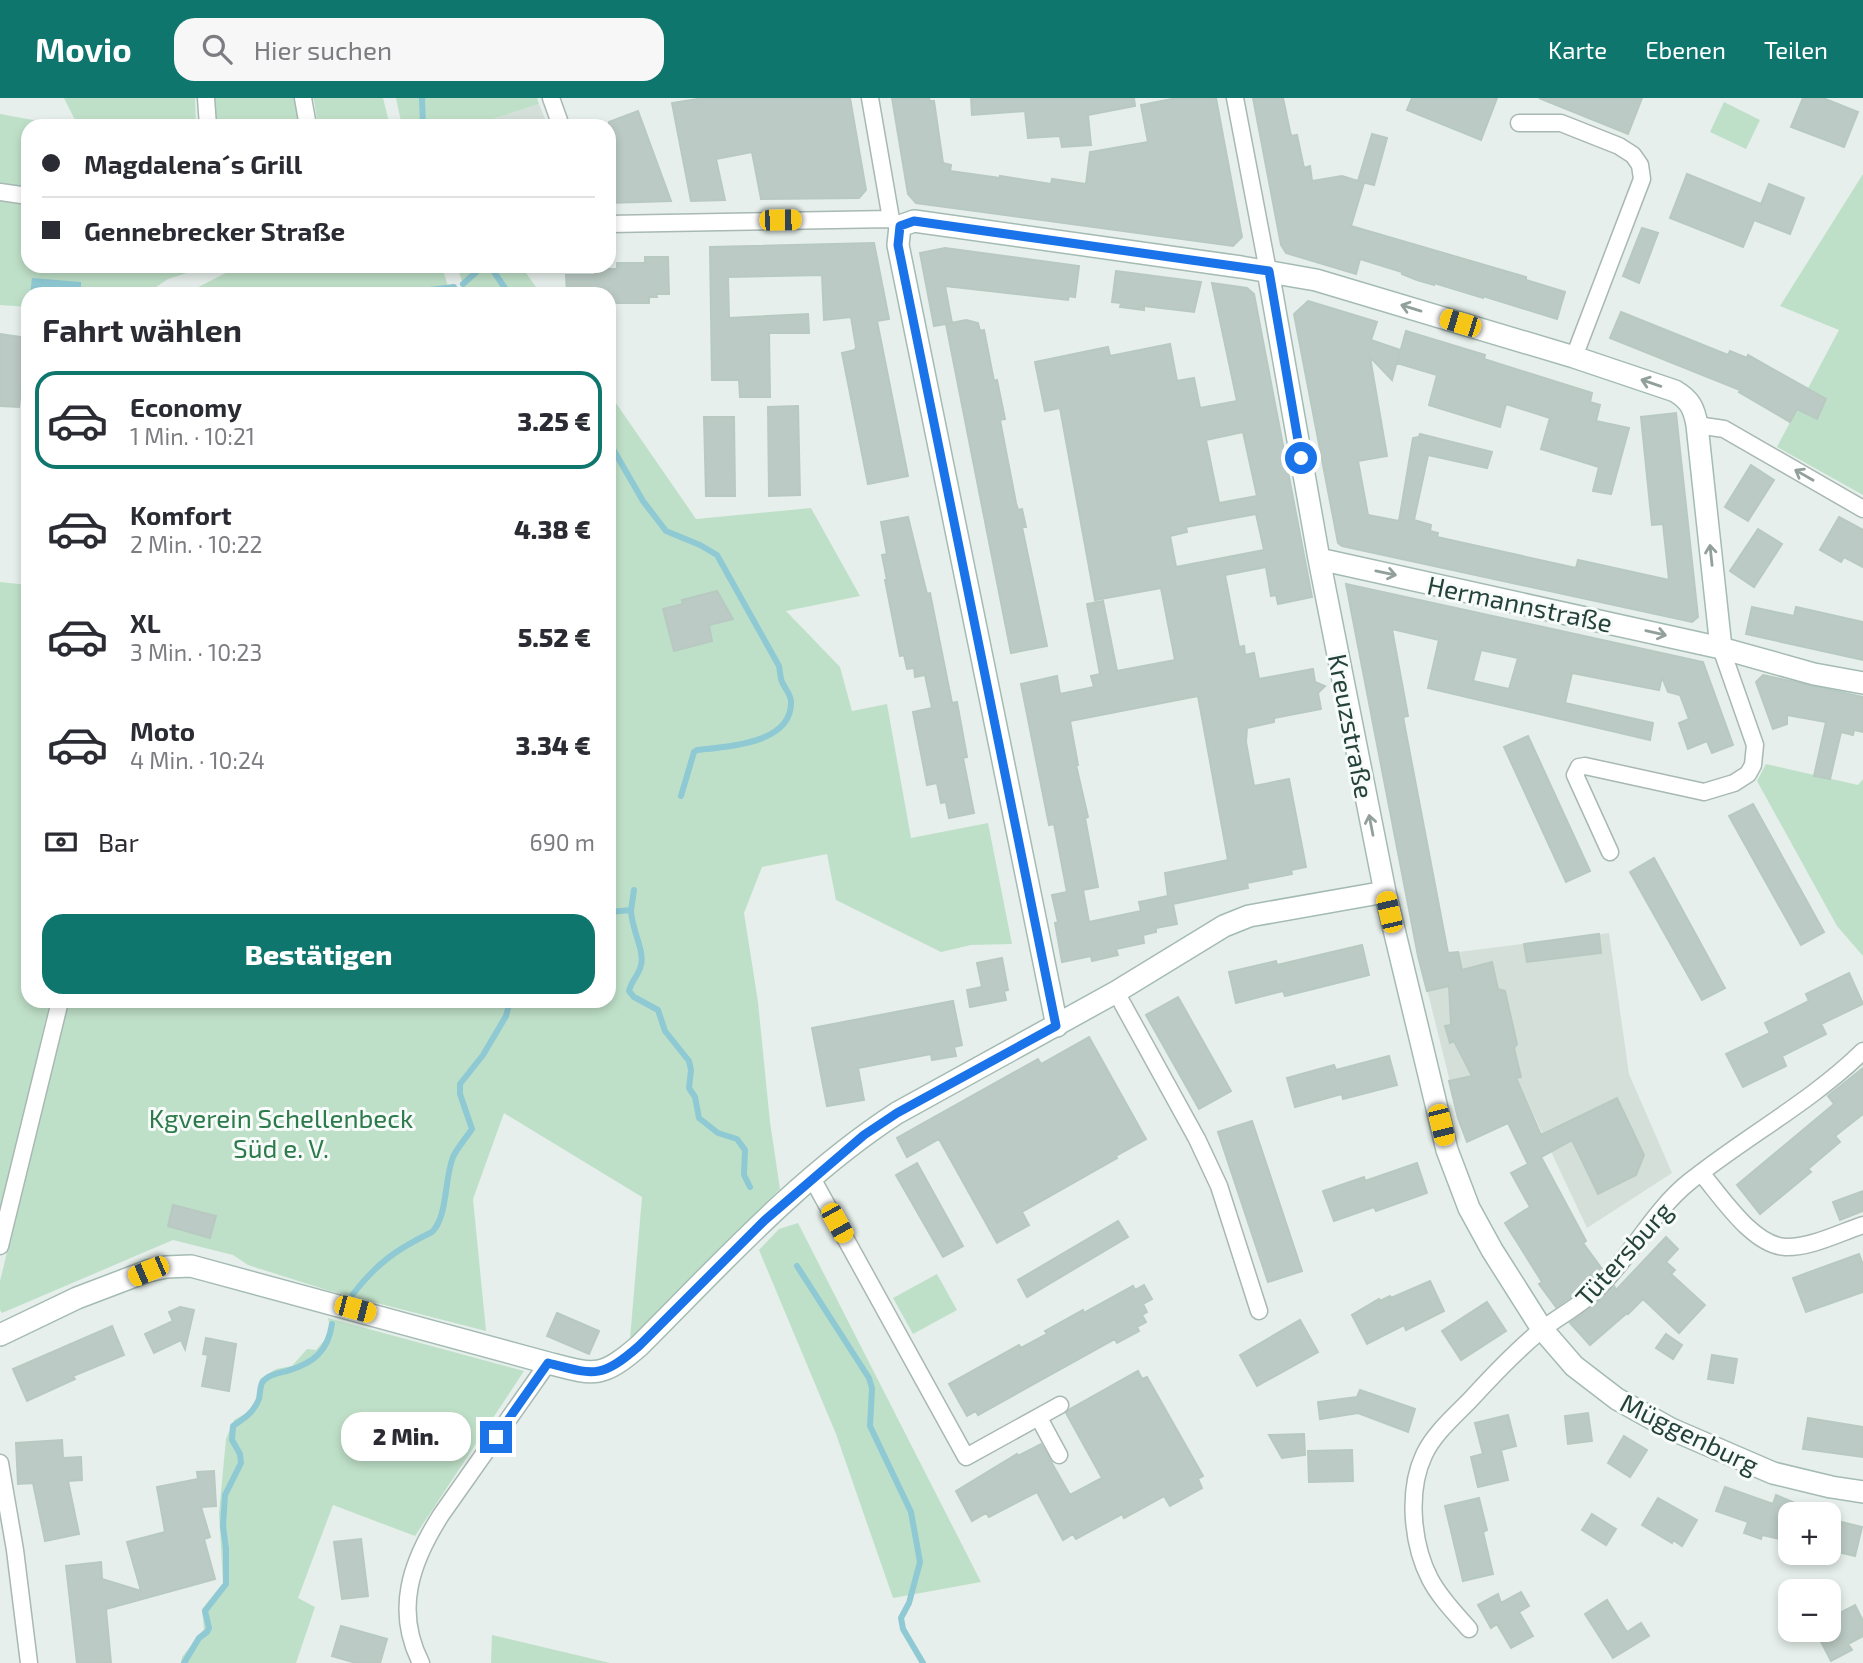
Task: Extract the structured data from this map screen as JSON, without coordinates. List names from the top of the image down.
{
  "streets": {
    "street": [
      "Hermannstraße",
      "Kreuzstraße",
      "Tütersburg",
      "Müggenburg"
    ]
  },
  "crossings": [
    ["Hermannstraße", "Kreuzstraße"],
    ["Kreuzstraße", "Tütersburg"],
    ["Kreuzstraße", "Müggenburg"],
    ["Tütersburg", "Müggenburg"]
  ],
  "one_way": ["Hermannstraße"],
  "parks": ["Kgverein Schellenbeck Süd e. V."],
  "page": {
    "header": "Movio",
    "search": "Hier suchen",
    "nav": ["Karte", "Ebenen", "Teilen"],
    "banner": ["Magdalena´s Grill", "Gennebrecker Straße"],
    "heading": "Fahrt wählen",
    "list": [
      {
        "name": "Economy",
        "note": "1 Min. · 10:21",
        "value": "3.25 €"
      },
      {
        "name": "Komfort",
        "note": "2 Min. · 10:22",
        "value": "4.38 €"
      },
      {
        "name": "XL",
        "note": "3 Min. · 10:23",
        "value": "5.52 €"
      },
      {
        "name": "Moto",
        "note": "4 Min. · 10:24",
        "value": "3.34 €"
      }
    ],
    "pay": ["Bar", "690 m"],
    "buttons": "Bestätigen",
    "bubble": "2 Min.",
    "map_buttons": ["+", "−"]
  }
}
